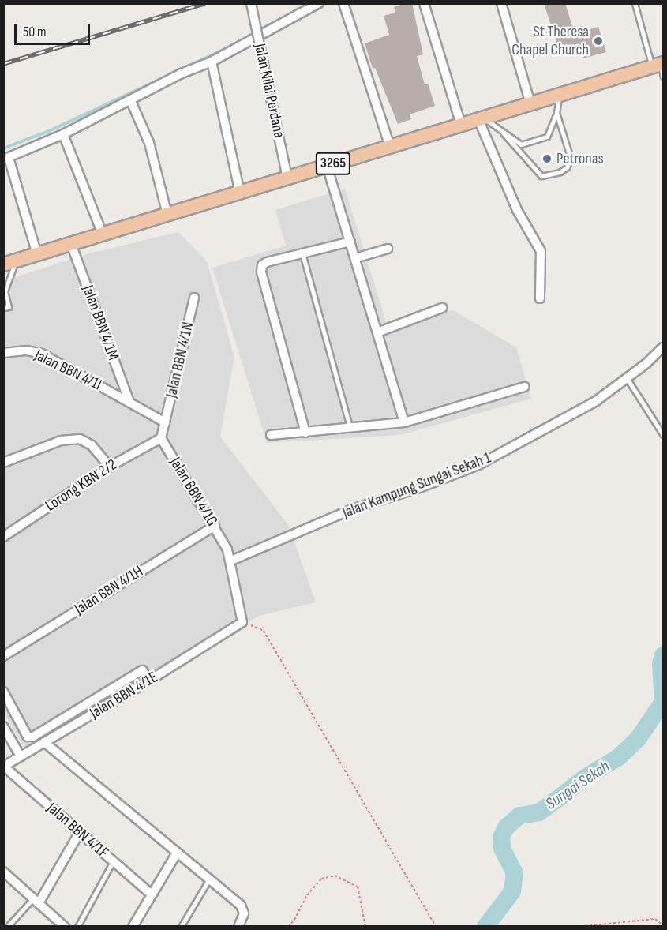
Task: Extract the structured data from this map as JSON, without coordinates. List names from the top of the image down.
{
  "streets": {
    "main road": ["3265"],
    "street": [
      "Jalan Nilai Perdana",
      "Jalan BBN 4/1M",
      "Jalan BBN 4/1N",
      "Jalan BBN 4/1I",
      "Lorong KBN 2/2",
      "Jalan Kampung Sungai Sekah 1",
      "Jalan BBN 4/1G",
      "Jalan BBN 4/1H",
      "Jalan BBN 4/1E",
      "Jalan BBN 4/1F"
    ]
  },
  "crossings": [
    ["Jalan Nilai Perdana", "3265"],
    ["3265", "Jalan BBN 4/1M"],
    ["Jalan BBN 4/1M", "Jalan BBN 4/1I"],
    ["Jalan BBN 4/1N", "Jalan BBN 4/1I"],
    ["Lorong KBN 2/2", "Jalan BBN 4/1G"],
    ["Jalan Kampung Sungai Sekah 1", "Jalan BBN 4/1G"],
    ["Jalan BBN 4/1G", "Jalan BBN 4/1H"],
    ["Jalan BBN 4/1G", "Jalan BBN 4/1E"],
    ["Jalan BBN 4/1E", "Jalan BBN 4/1F"]
  ],
  "water": ["Sungai Sekah"],
  "places": ["St Theresa Chapel Church", "Petronas"],
  "scale_bar": "50 m"
}
